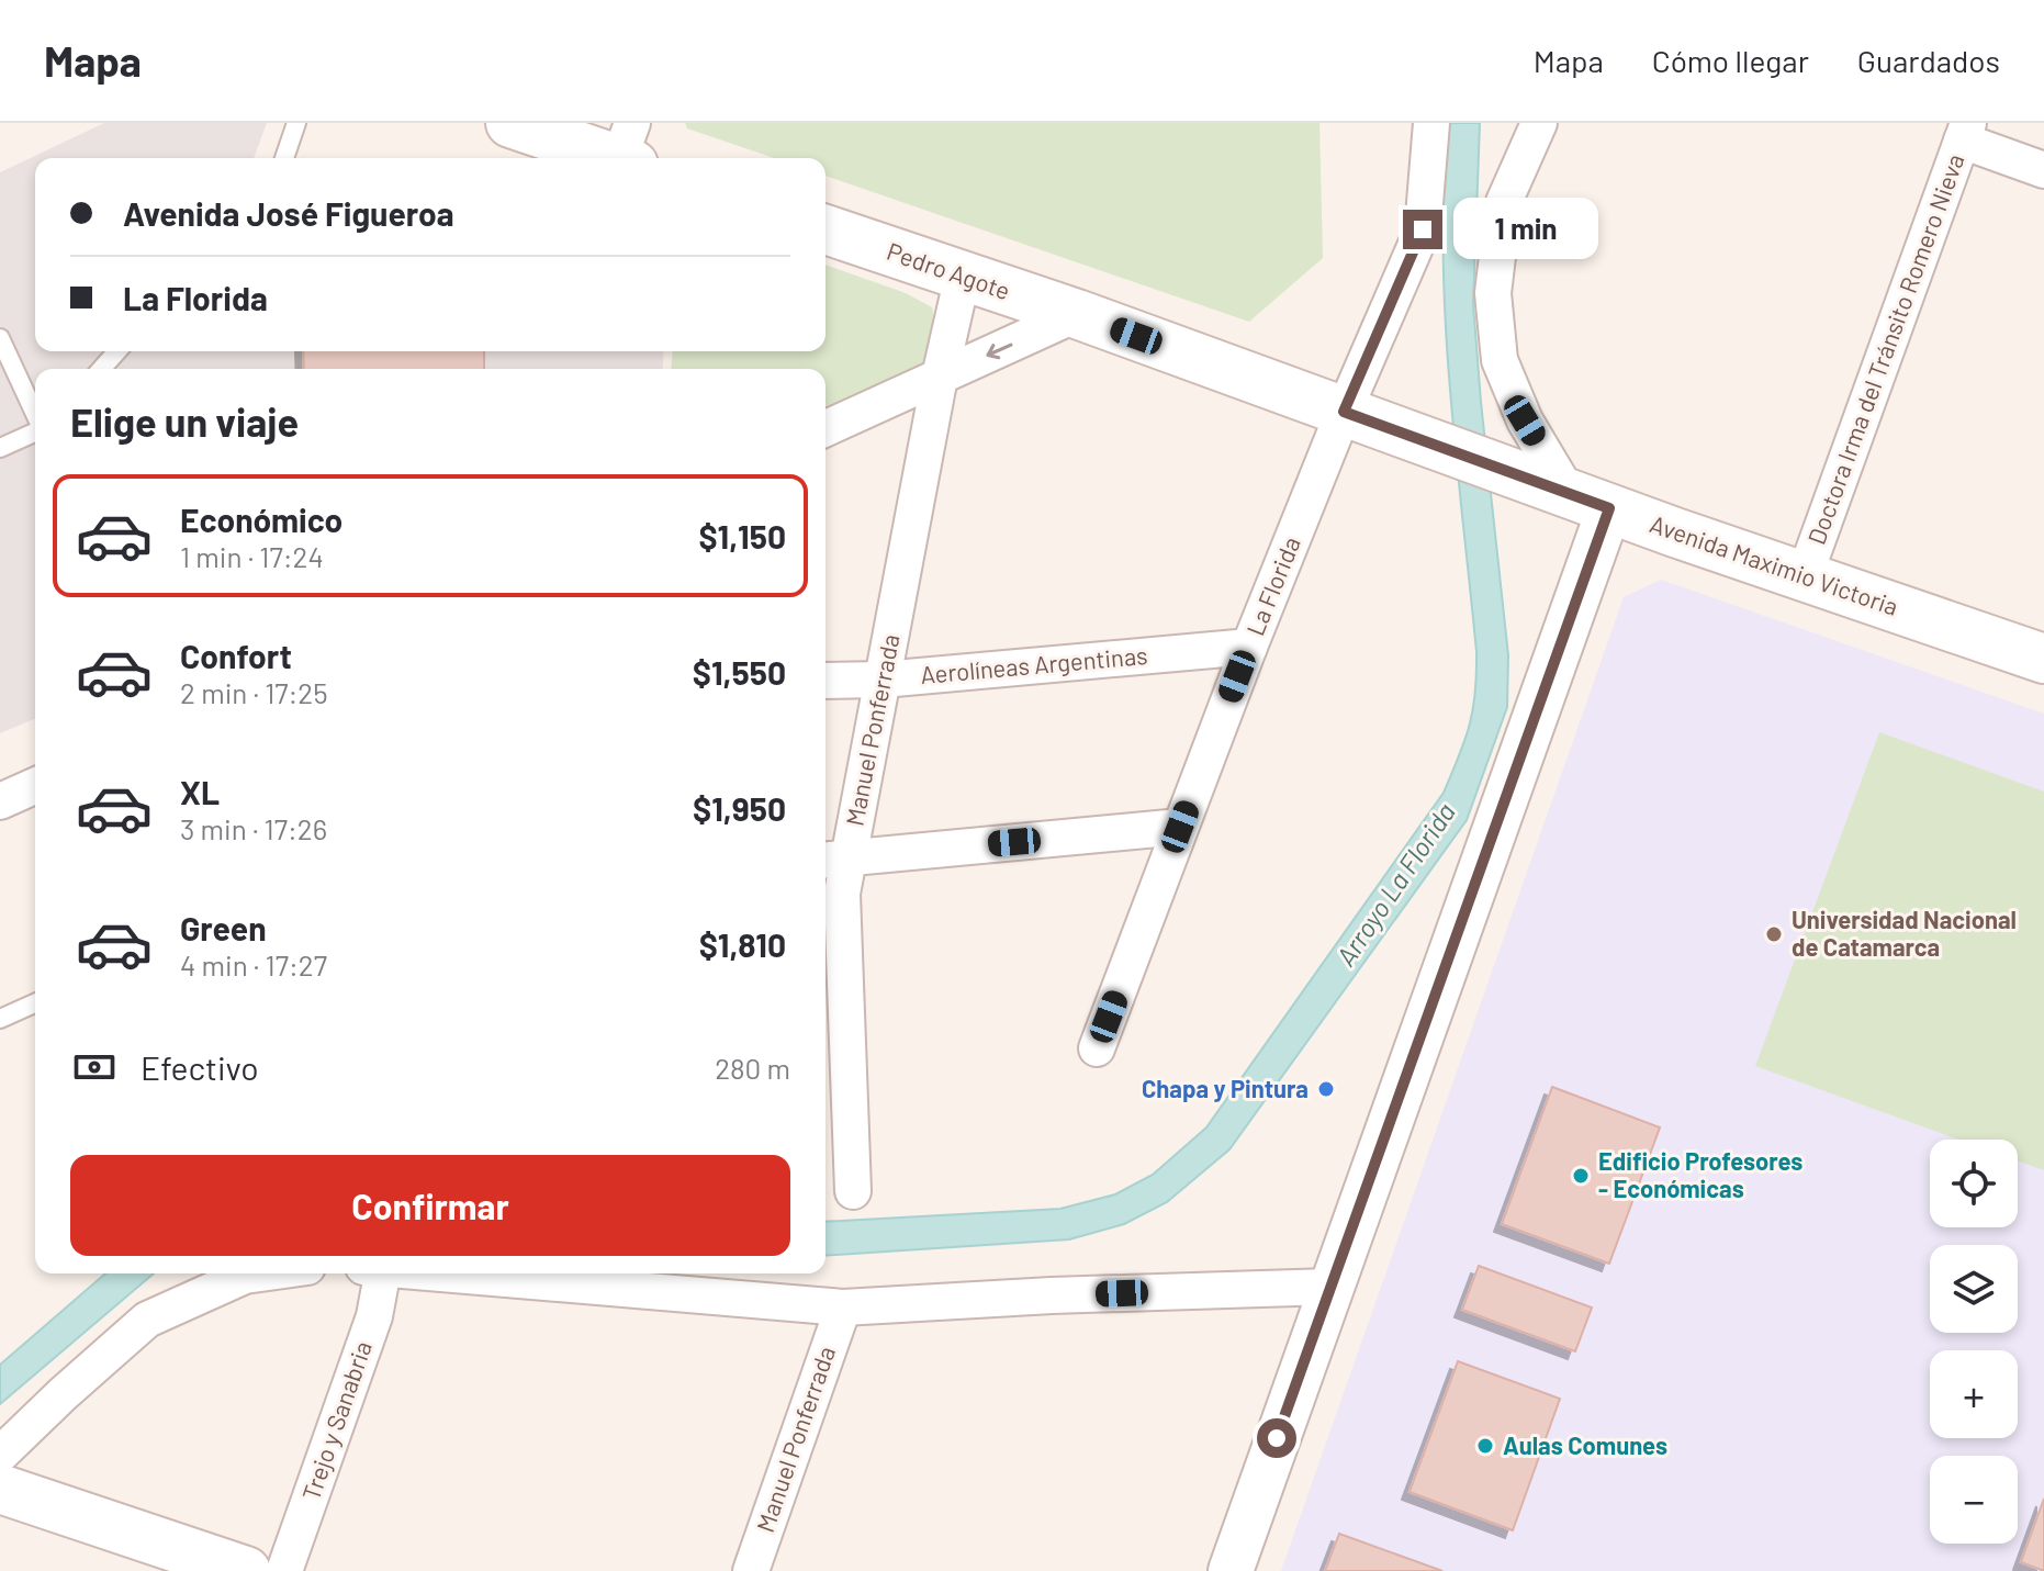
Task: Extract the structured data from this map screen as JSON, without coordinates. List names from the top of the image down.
{
  "streets": {
    "main road": ["Pedro Agote", "Avenida Maximio Victoria"],
    "street": [
      "Doctora Irma del Tránsito Romero Nieva",
      "La Florida",
      "Aerolíneas Argentinas",
      "Manuel Ponferrada",
      "Trejo y Sanabria"
    ]
  },
  "crossings": [
    ["Pedro Agote", "Avenida Maximio Victoria"],
    ["Pedro Agote", "Manuel Ponferrada"],
    ["Doctora Irma del Tránsito Romero Nieva", "Avenida Maximio Victoria"],
    ["Avenida Maximio Victoria", "La Florida"],
    ["La Florida", "Aerolíneas Argentinas"],
    ["Aerolíneas Argentinas", "Manuel Ponferrada"]
  ],
  "water": ["Arroyo La Florida"],
  "places": [
    "Universidad Nacional de Catamarca",
    "Chapa y Pintura",
    "Edificio Profesores - Económicas",
    "Aulas Comunes"
  ],
  "page": {
    "header": "Mapa",
    "nav": ["Mapa", "Cómo llegar", "Guardados"],
    "banner": ["Avenida José Figueroa", "La Florida"],
    "bubble": "1 min",
    "heading": "Elige un viaje",
    "list": [
      {
        "name": "Económico",
        "note": "1 min · 17:24",
        "value": "$1,150"
      },
      {
        "name": "Confort",
        "note": "2 min · 17:25",
        "value": "$1,550"
      },
      {
        "name": "XL",
        "note": "3 min · 17:26",
        "value": "$1,950"
      },
      {
        "name": "Green",
        "note": "4 min · 17:27",
        "value": "$1,810"
      }
    ],
    "pay": ["Efectivo", "280 m"],
    "buttons": "Confirmar",
    "map_buttons": ["+", "−"]
  }
}
